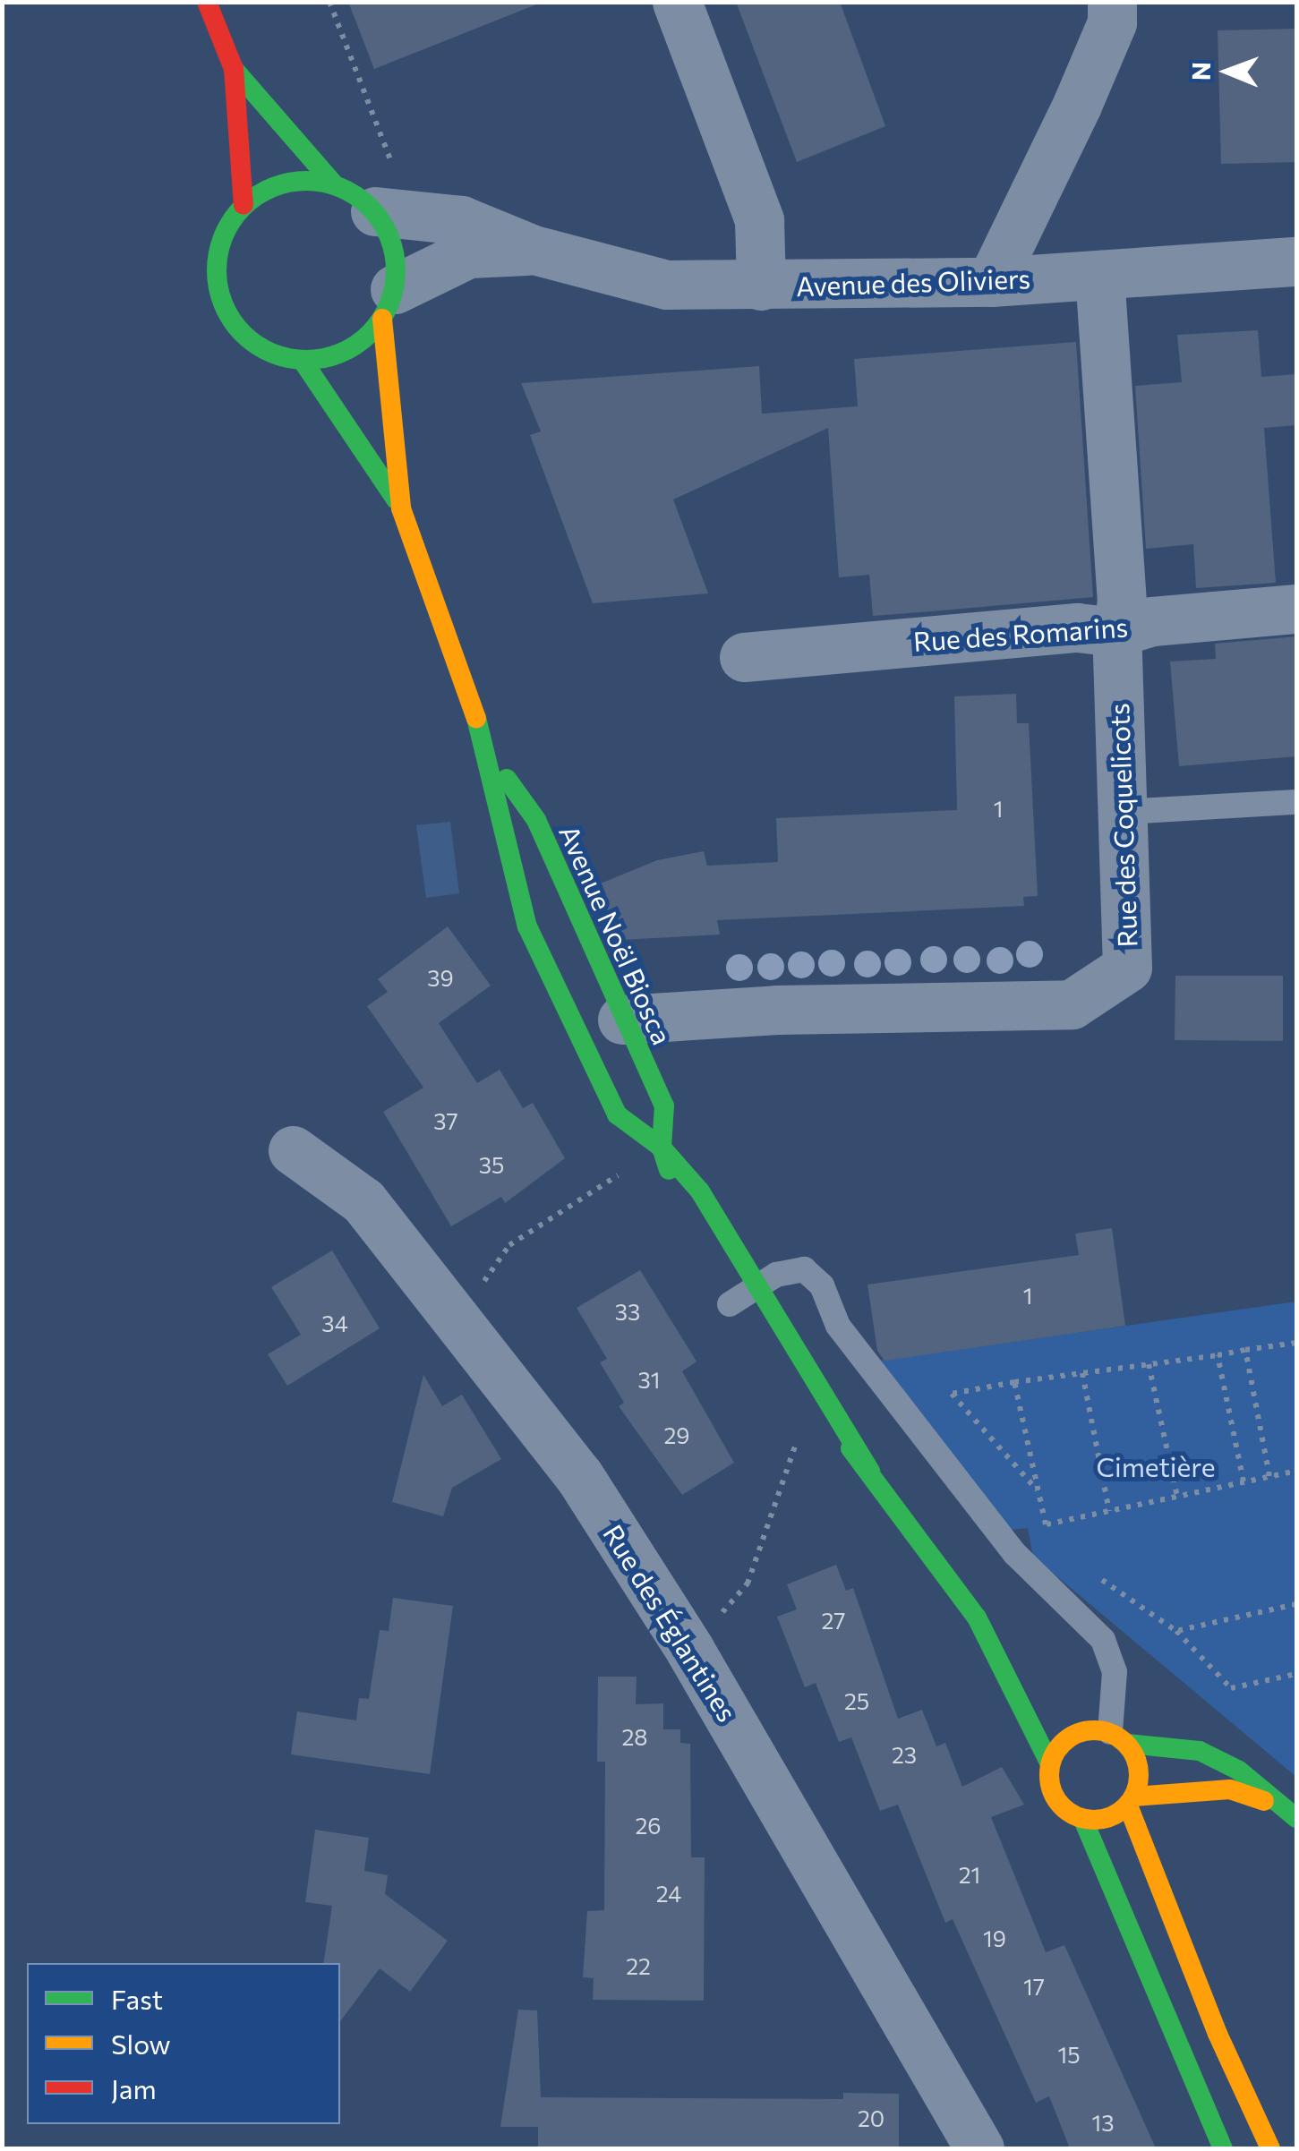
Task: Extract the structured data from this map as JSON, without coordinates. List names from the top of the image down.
{
  "streets": {
    "main road": ["Avenue Noël Biosca"],
    "street": [
      "Avenue des Oliviers",
      "Rue des Romarins",
      "Rue des Coquelicots",
      "Rue des Églantines"
    ]
  },
  "crossings": [
    ["Avenue des Oliviers", "Rue des Coquelicots"],
    ["Rue des Romarins", "Rue des Coquelicots"],
    ["Rue des Coquelicots", "Avenue Noël Biosca"]
  ],
  "parks": ["Cimetière"],
  "house_numbers": [
    "1",
    "39",
    "37",
    "35",
    "1",
    "33",
    "34",
    "31",
    "29",
    "27",
    "25",
    "28",
    "23",
    "26",
    "21",
    "24",
    "19",
    "22",
    "17",
    "15",
    "20",
    "13"
  ],
  "legend": ["Fast", "Slow", "Jam"],
  "north": "left"
}
